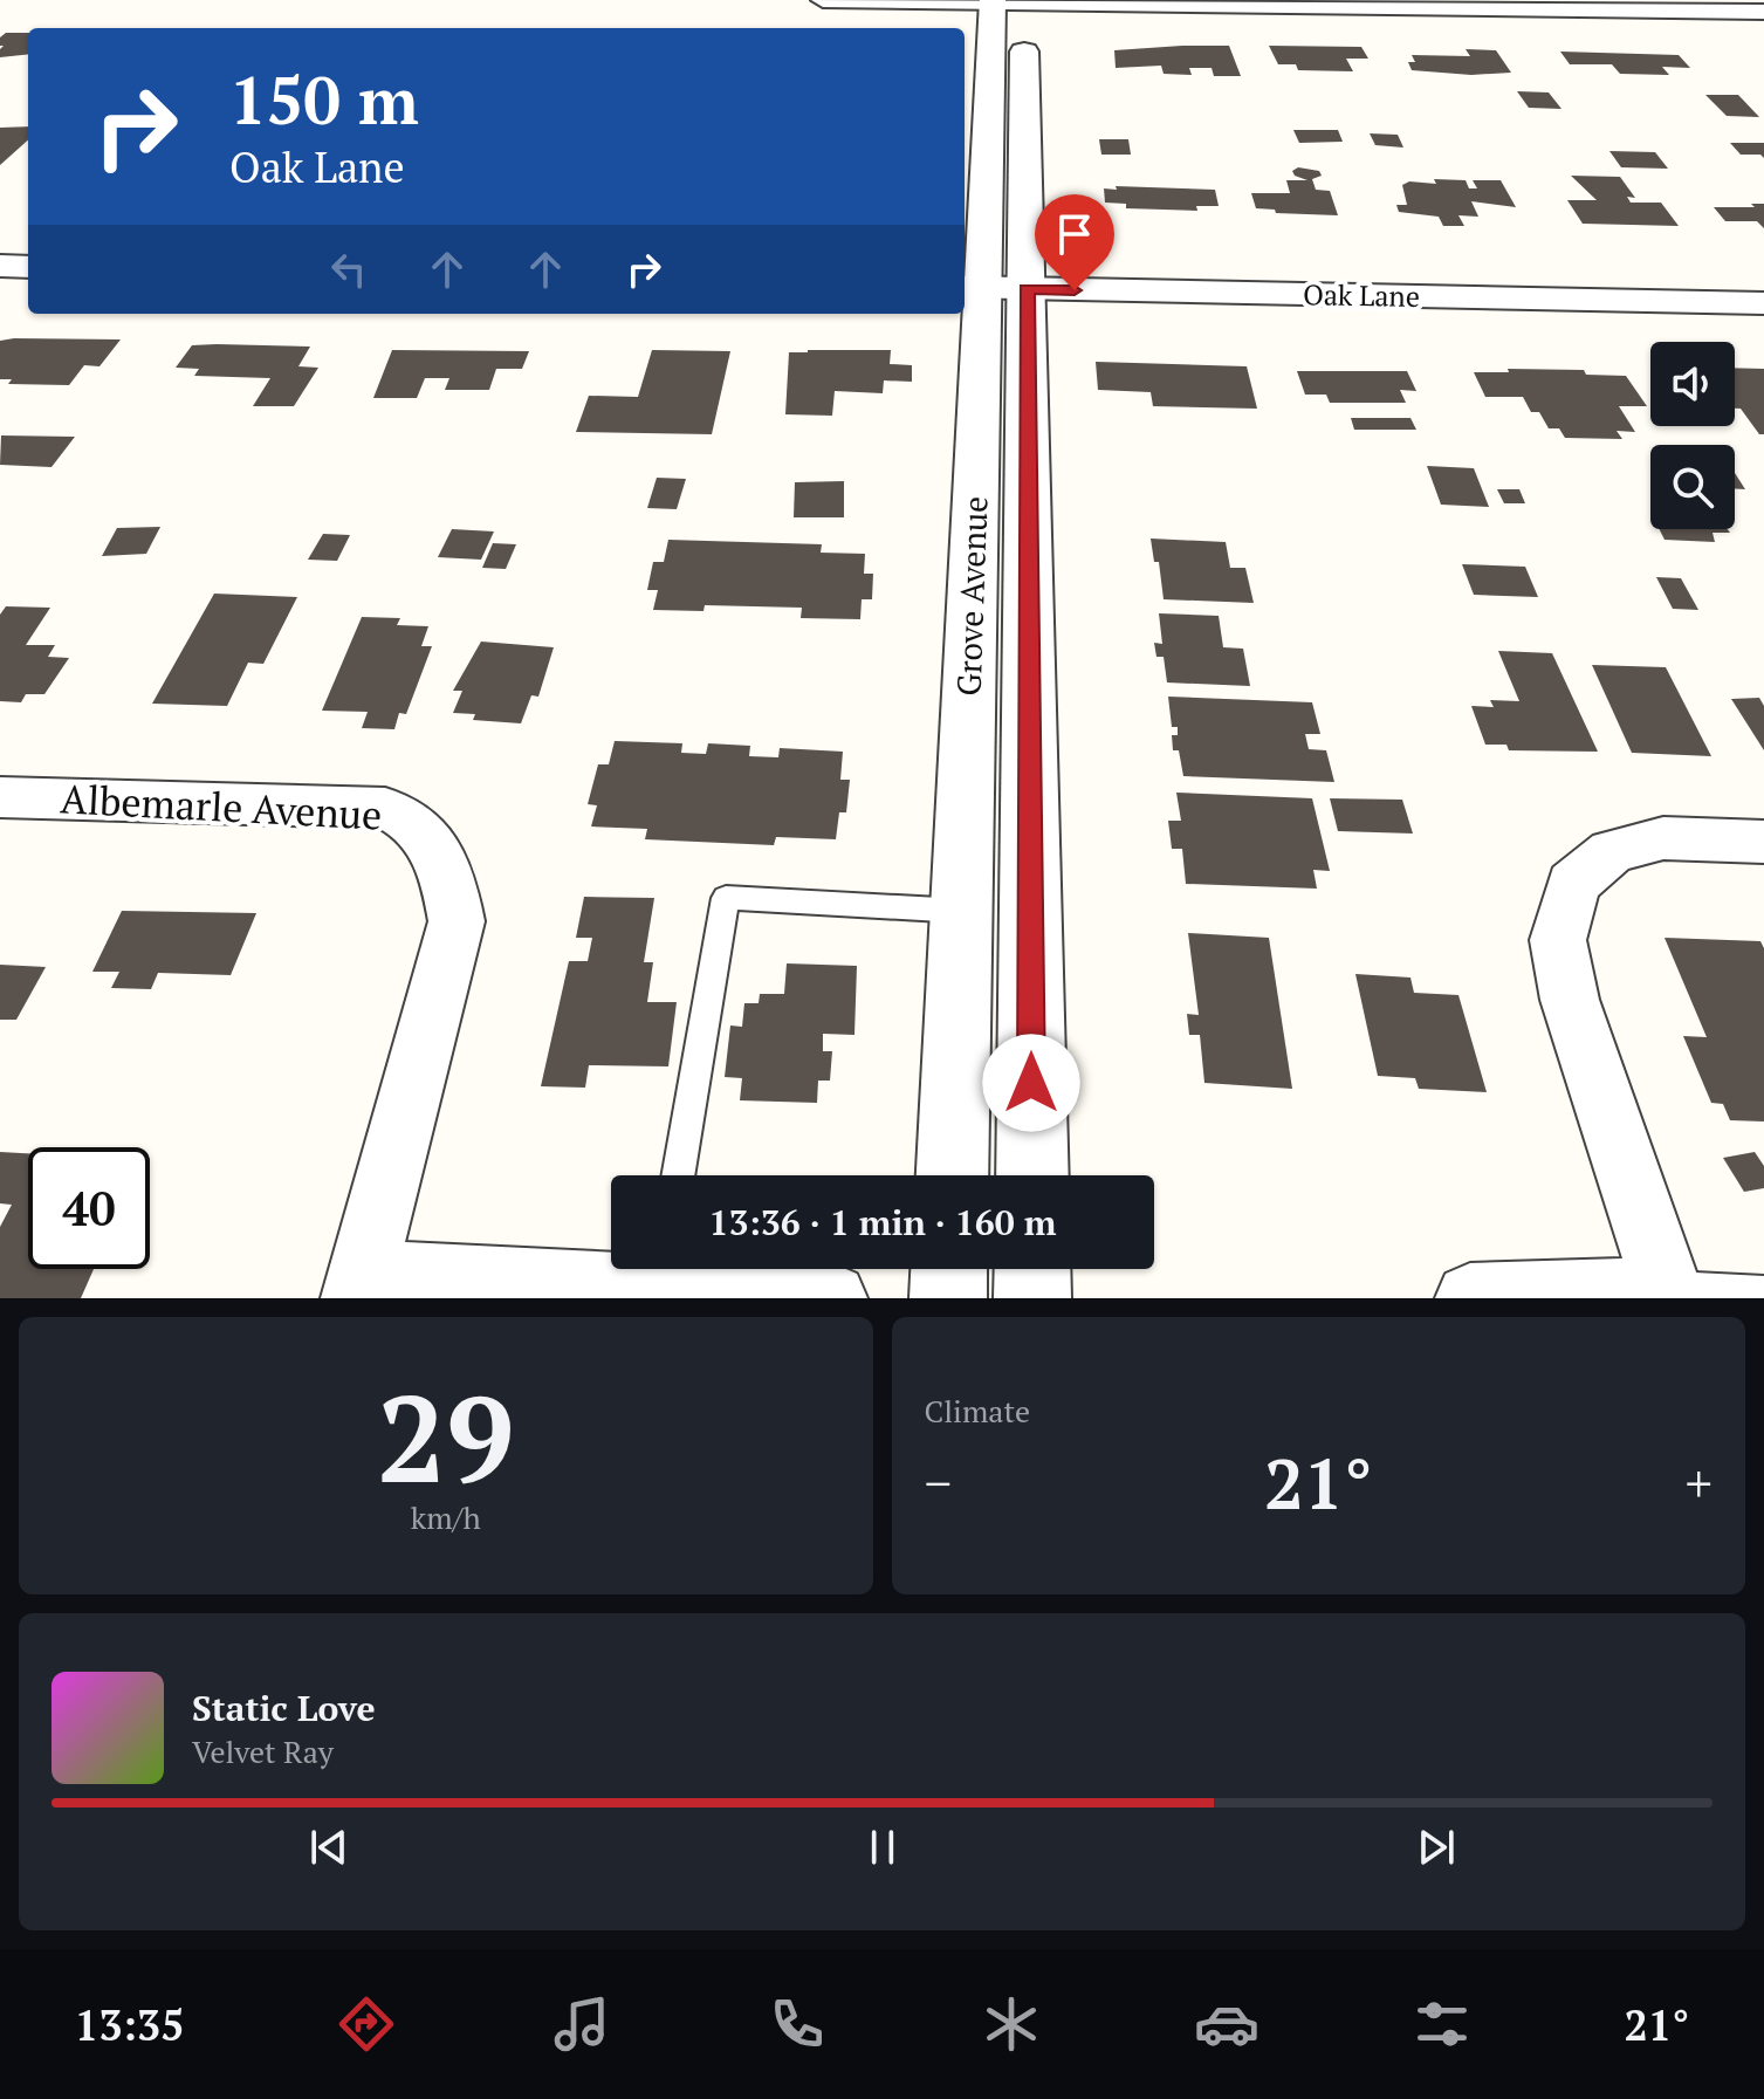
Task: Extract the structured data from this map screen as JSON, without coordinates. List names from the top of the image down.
{
  "streets": {
    "street": ["Oak Lane", "Grove Avenue", "Albemarle Avenue"]
  },
  "crossings": [
    ["Oak Lane", "Grove Avenue"]
  ],
  "page": {
    "turn": ["150 m", "Oak Lane"],
    "limit": "40",
    "trip": "13:36 · 1 min · 160 m",
    "tile": [
      ["29", "km/h"],
      "Climate"
    ],
    "heat": ["−", "21°", "+"],
    "song": ["Static Love", "Velvet Ray"],
    "tabs": ["13:35", "21°"]
  }
}
